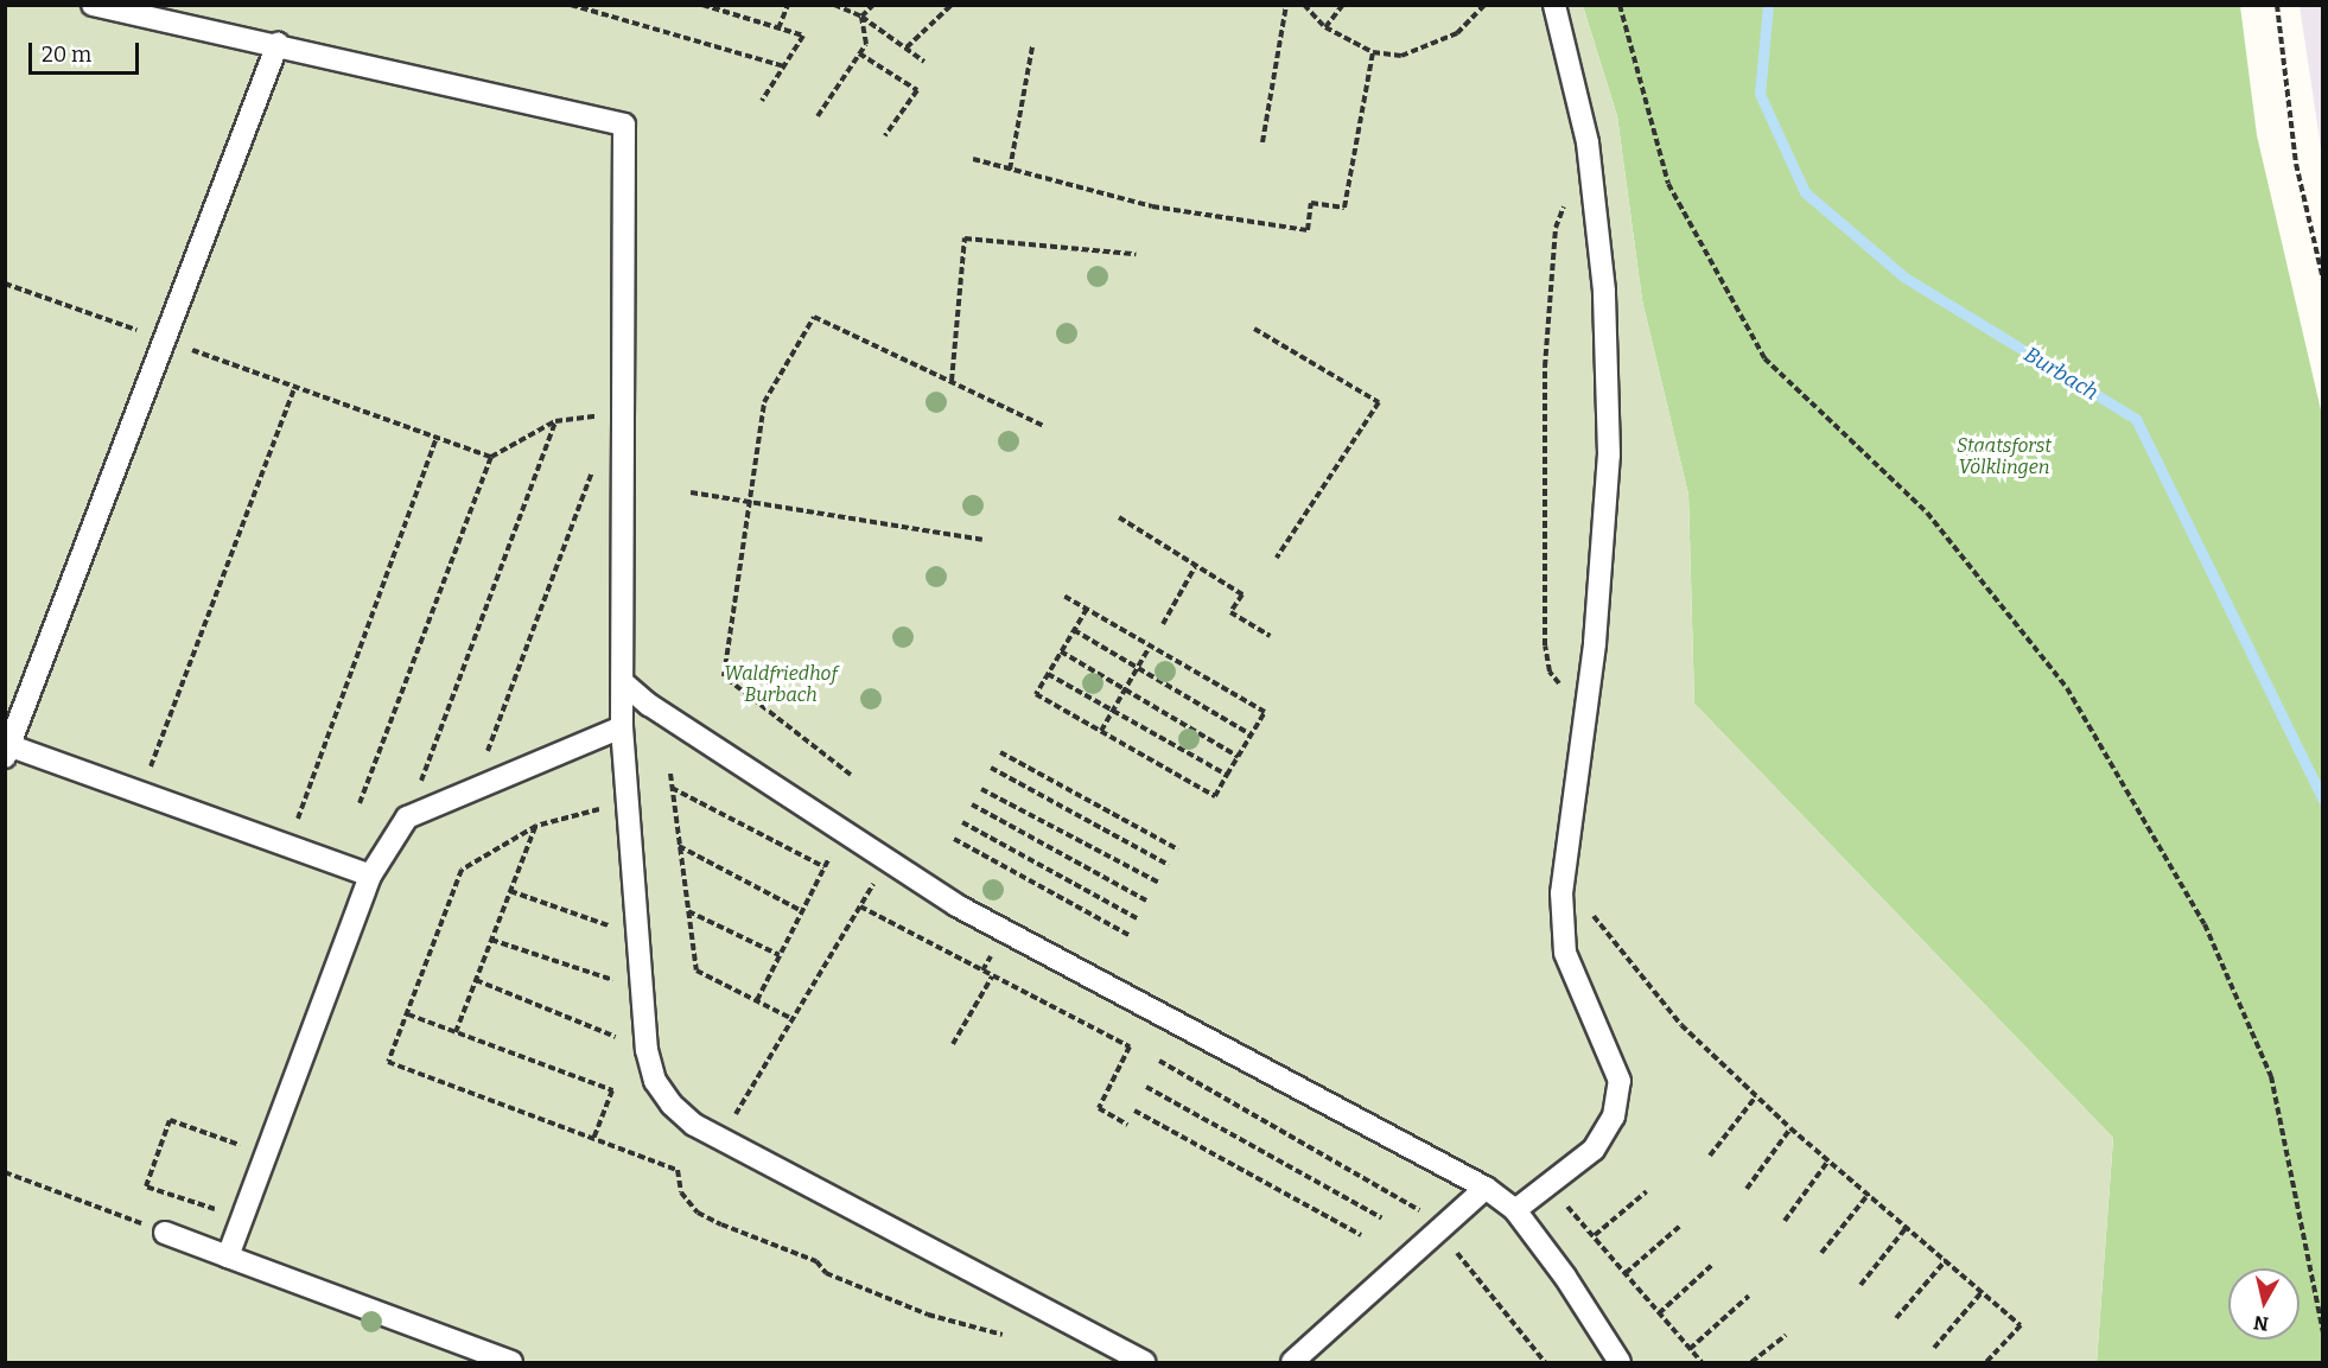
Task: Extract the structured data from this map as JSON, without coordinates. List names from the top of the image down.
{
  "water": ["Burbach"],
  "parks": ["Staatsforst Völklingen", "Waldfriedhof Burbach"],
  "scale_bar": "20 m",
  "north": "bottom"
}
